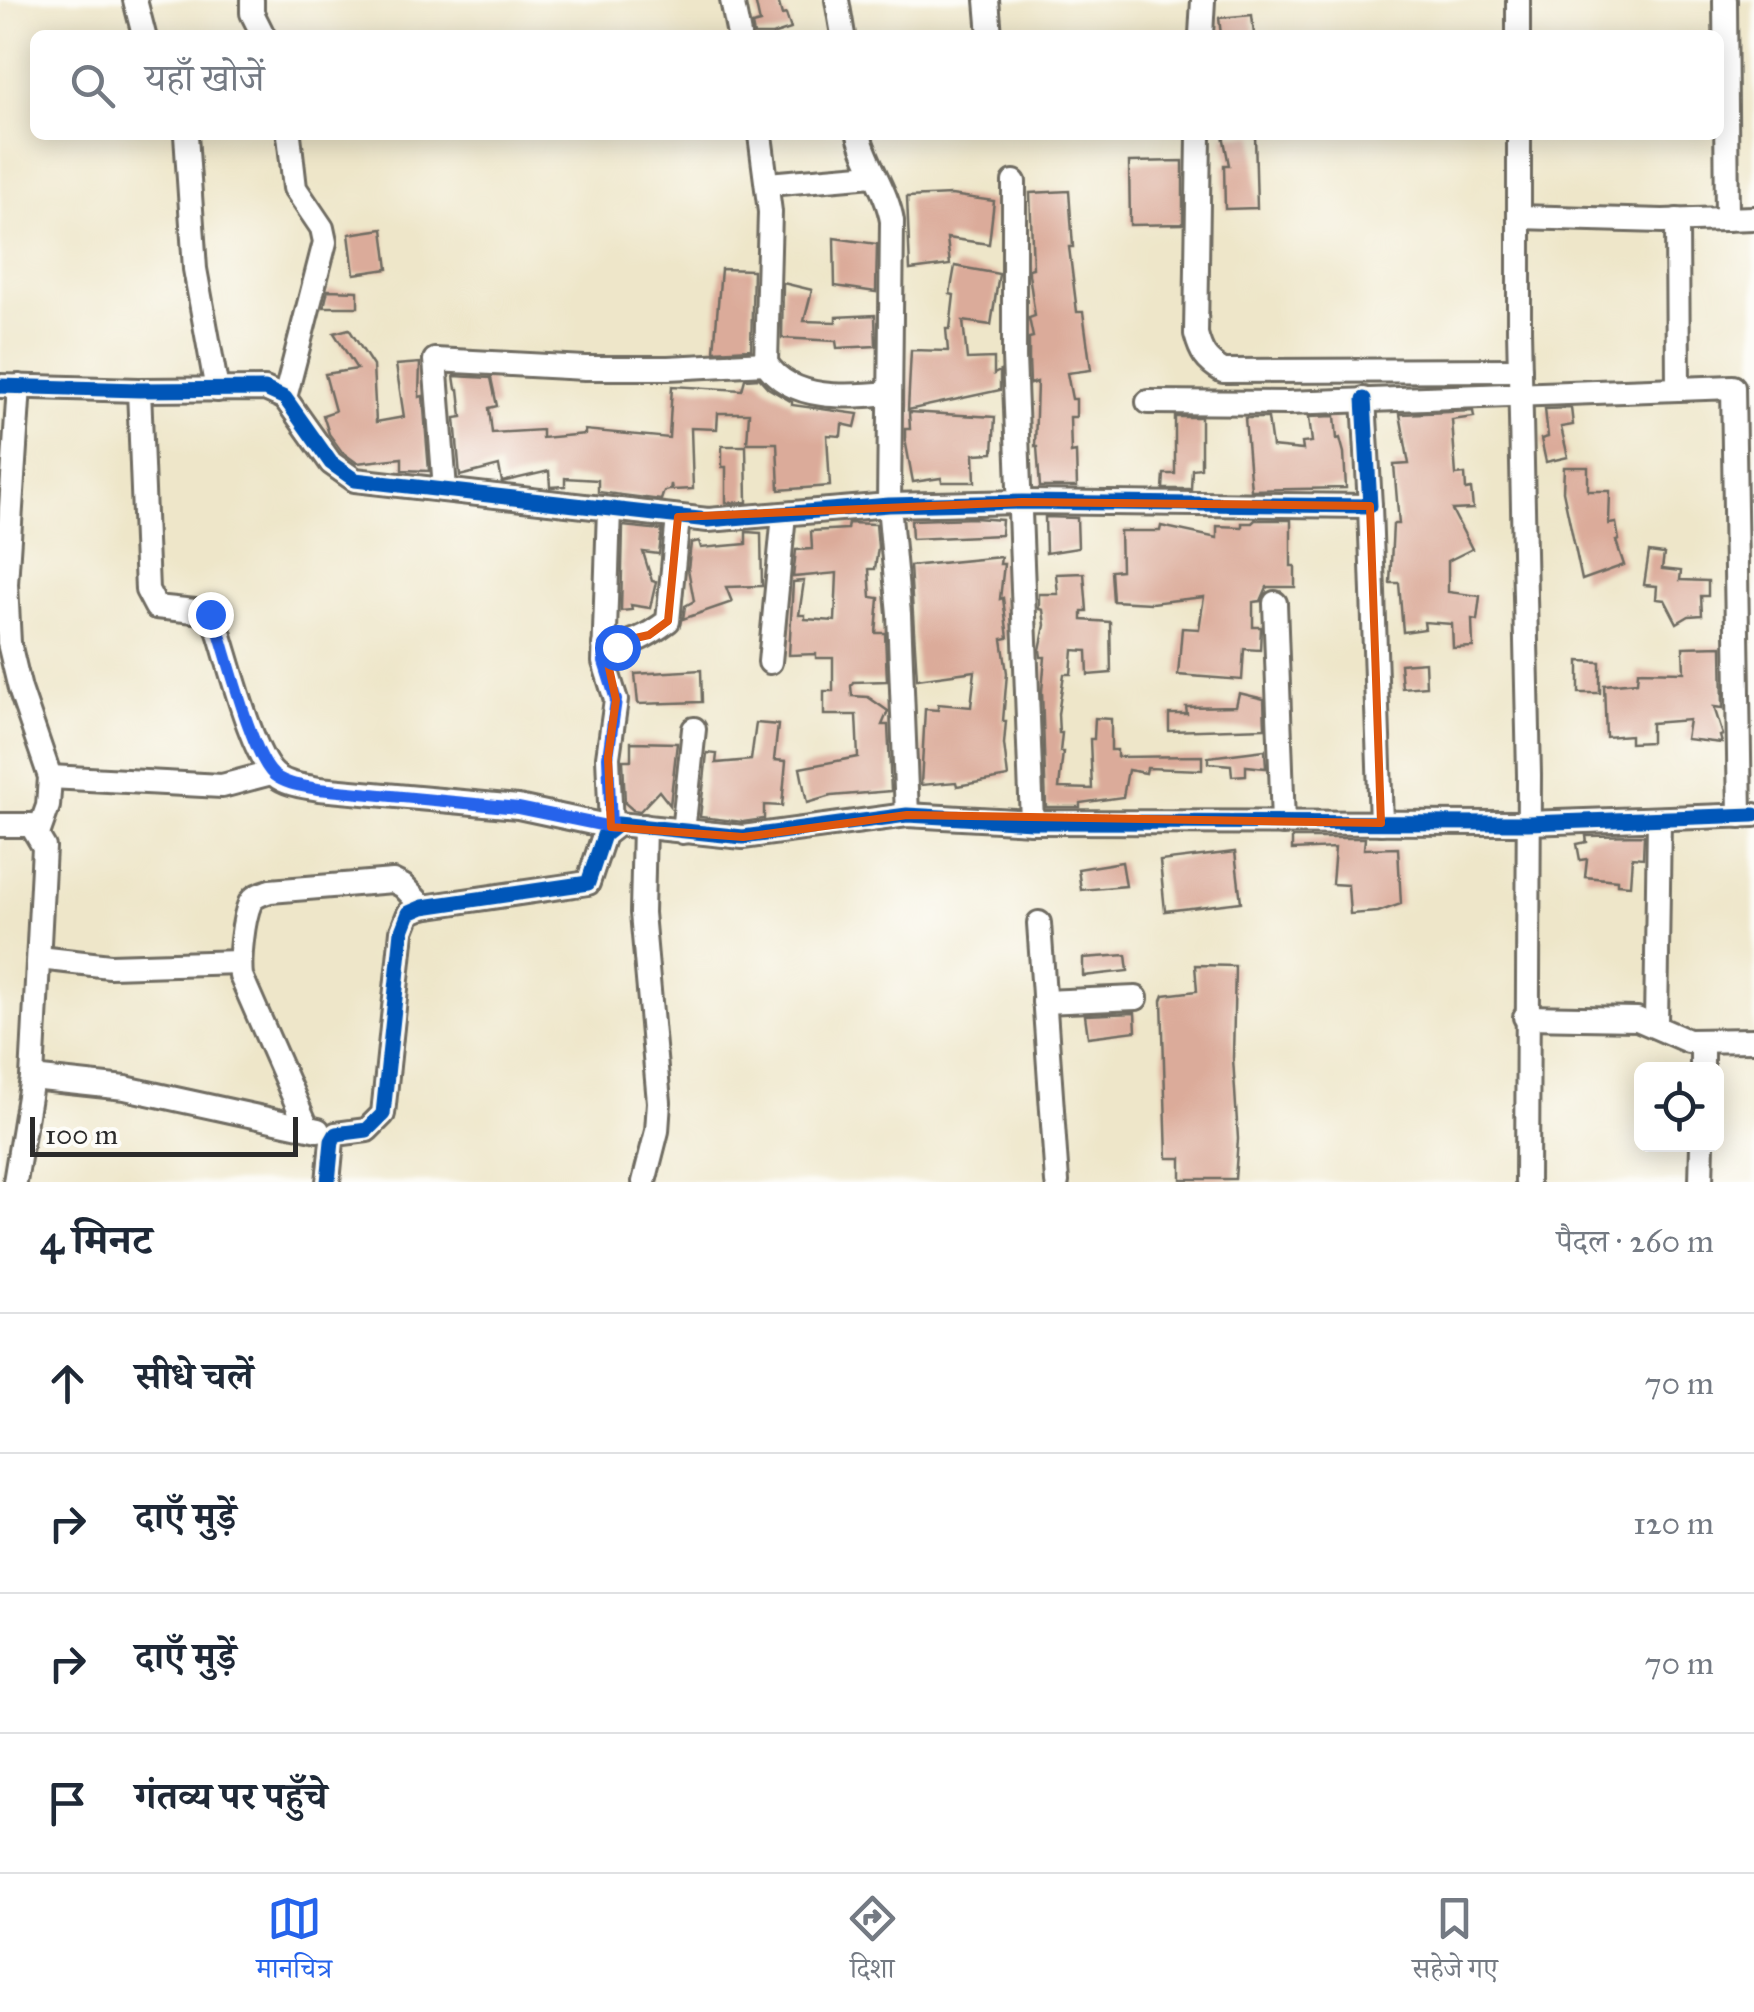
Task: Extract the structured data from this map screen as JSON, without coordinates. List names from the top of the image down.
{
  "scale_bar": "100 m",
  "page": {
    "search": "यहाँ खोजें",
    "scale": "100 m",
    "heading": ["4 मिनट", "पैदल · 260 m"],
    "list": [
      ["सीधे चलें", "70 m"],
      ["दाएँ मुड़ें", "120 m"],
      ["दाएँ मुड़ें", "70 m"],
      "गंतव्य पर पहुँचे"
    ],
    "nav": ["मानचित्र", "दिशा", "सहेजे गए"]
  }
}
